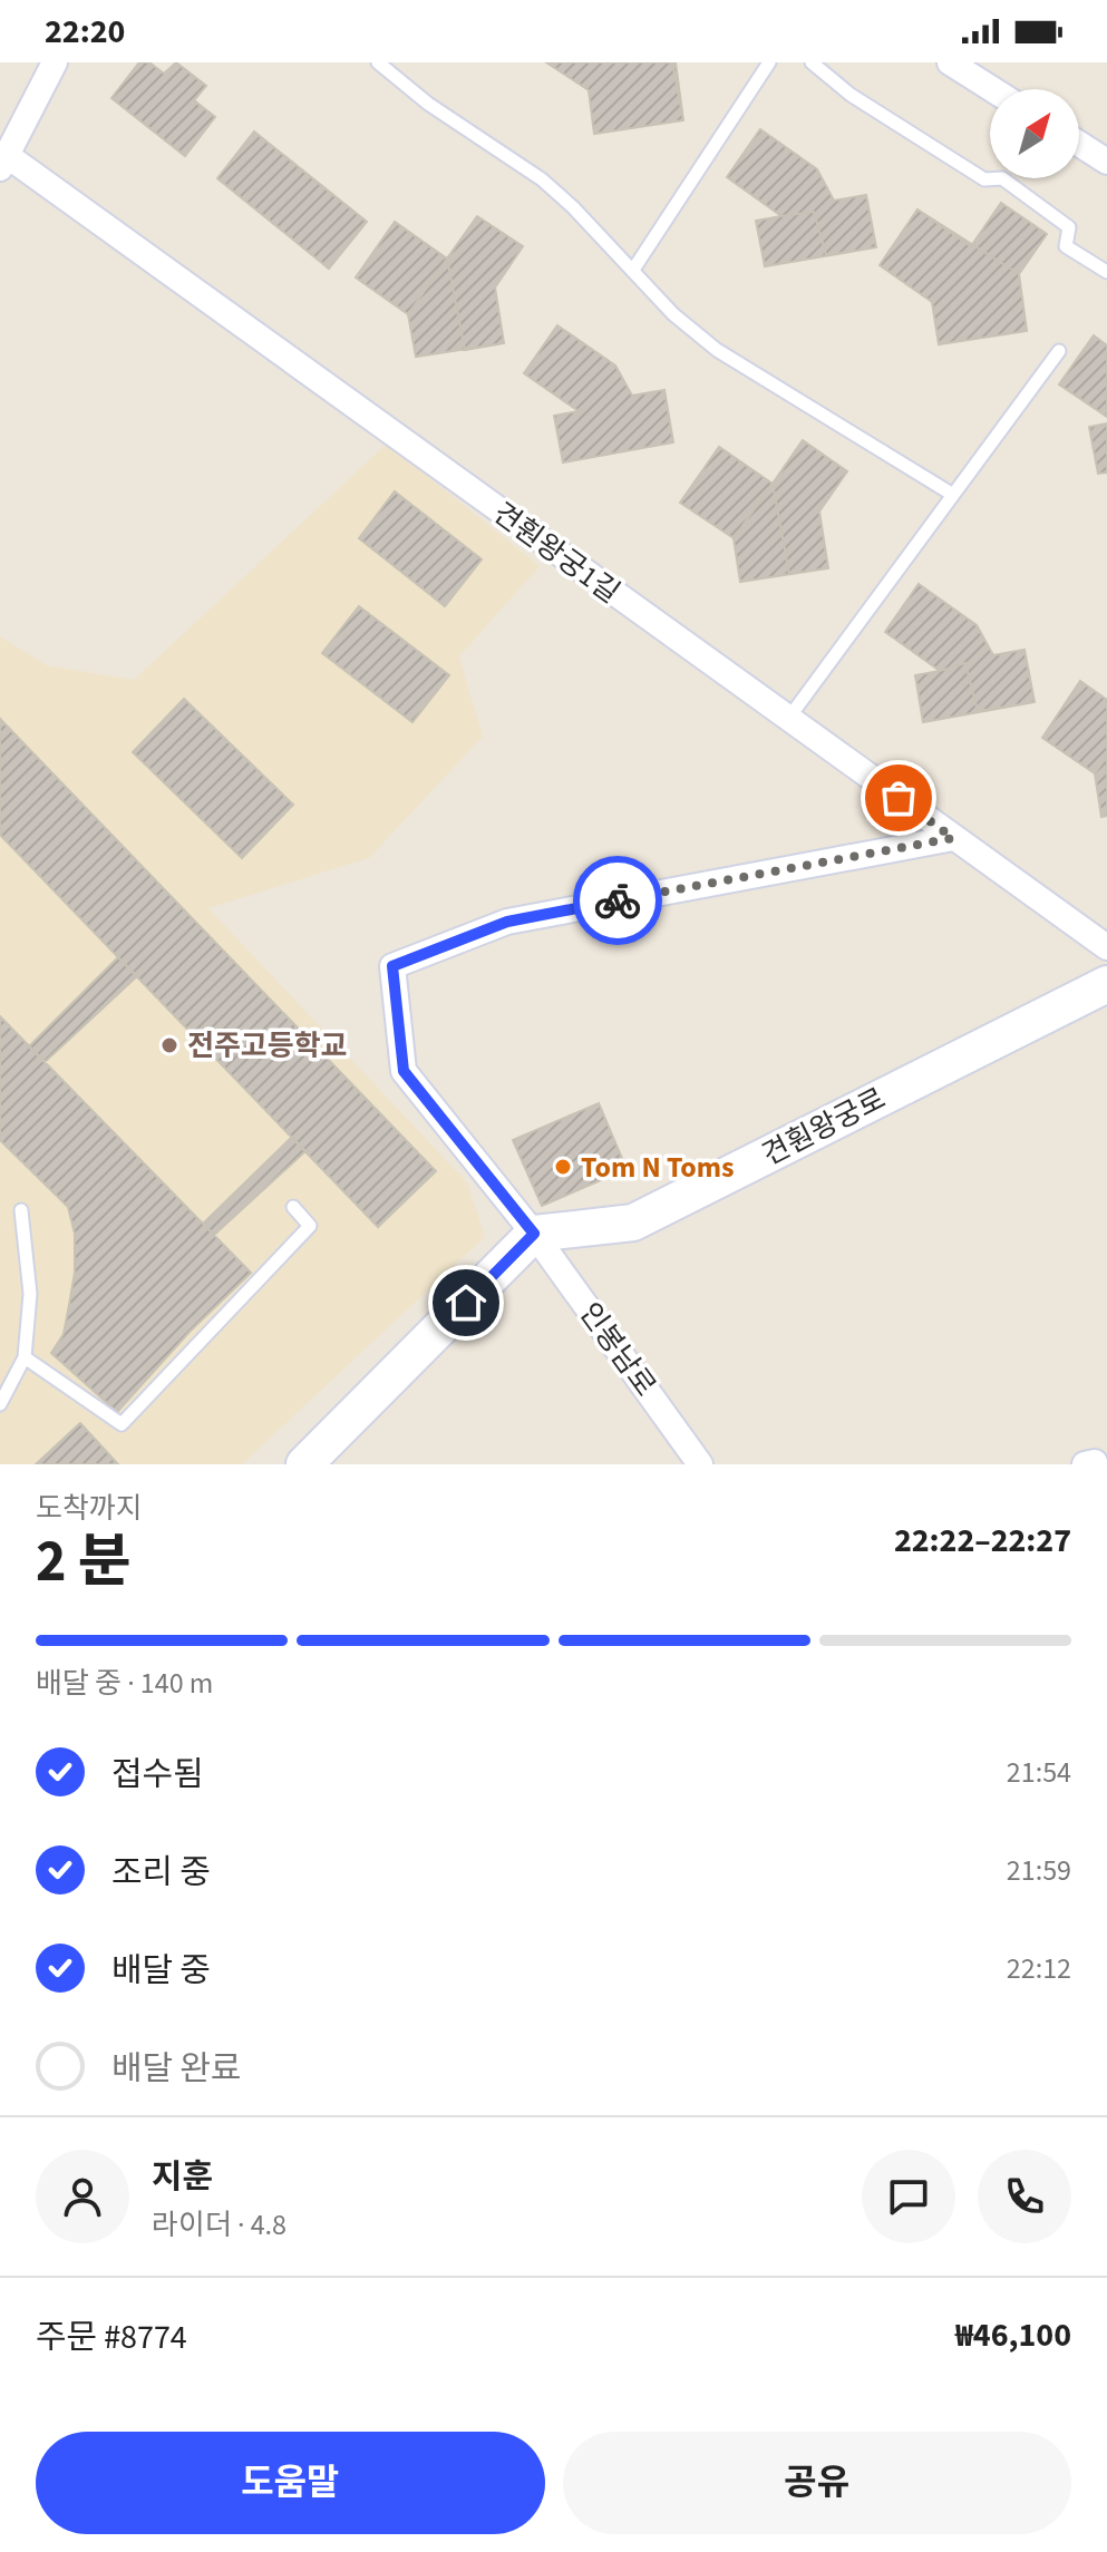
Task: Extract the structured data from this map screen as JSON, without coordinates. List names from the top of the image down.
{
  "streets": {
    "street": ["견훤왕궁1길", "견훤왕궁로", "인봉남로"]
  },
  "crossings": [
    ["견훤왕궁1길", "인봉남로"],
    ["견훤왕궁로", "인봉남로"]
  ],
  "places": ["전주고등학교", "Tom N Toms"],
  "north": "top right",
  "page": {
    "status": "22:20",
    "heading": ["2 분", "도착까지", "22:22–22:27"],
    "panel": [
      "지훈",
      "라이더 · 4.8",
      "주문 #8774",
      "₩46,100"
    ],
    "bar": "배달 중 · 140 m",
    "list": [
      ["접수됨", "21:54"],
      ["조리 중", "21:59"],
      ["배달 중", "22:12"],
      "배달 완료"
    ],
    "buttons": ["도움말", "공유"]
  }
}
